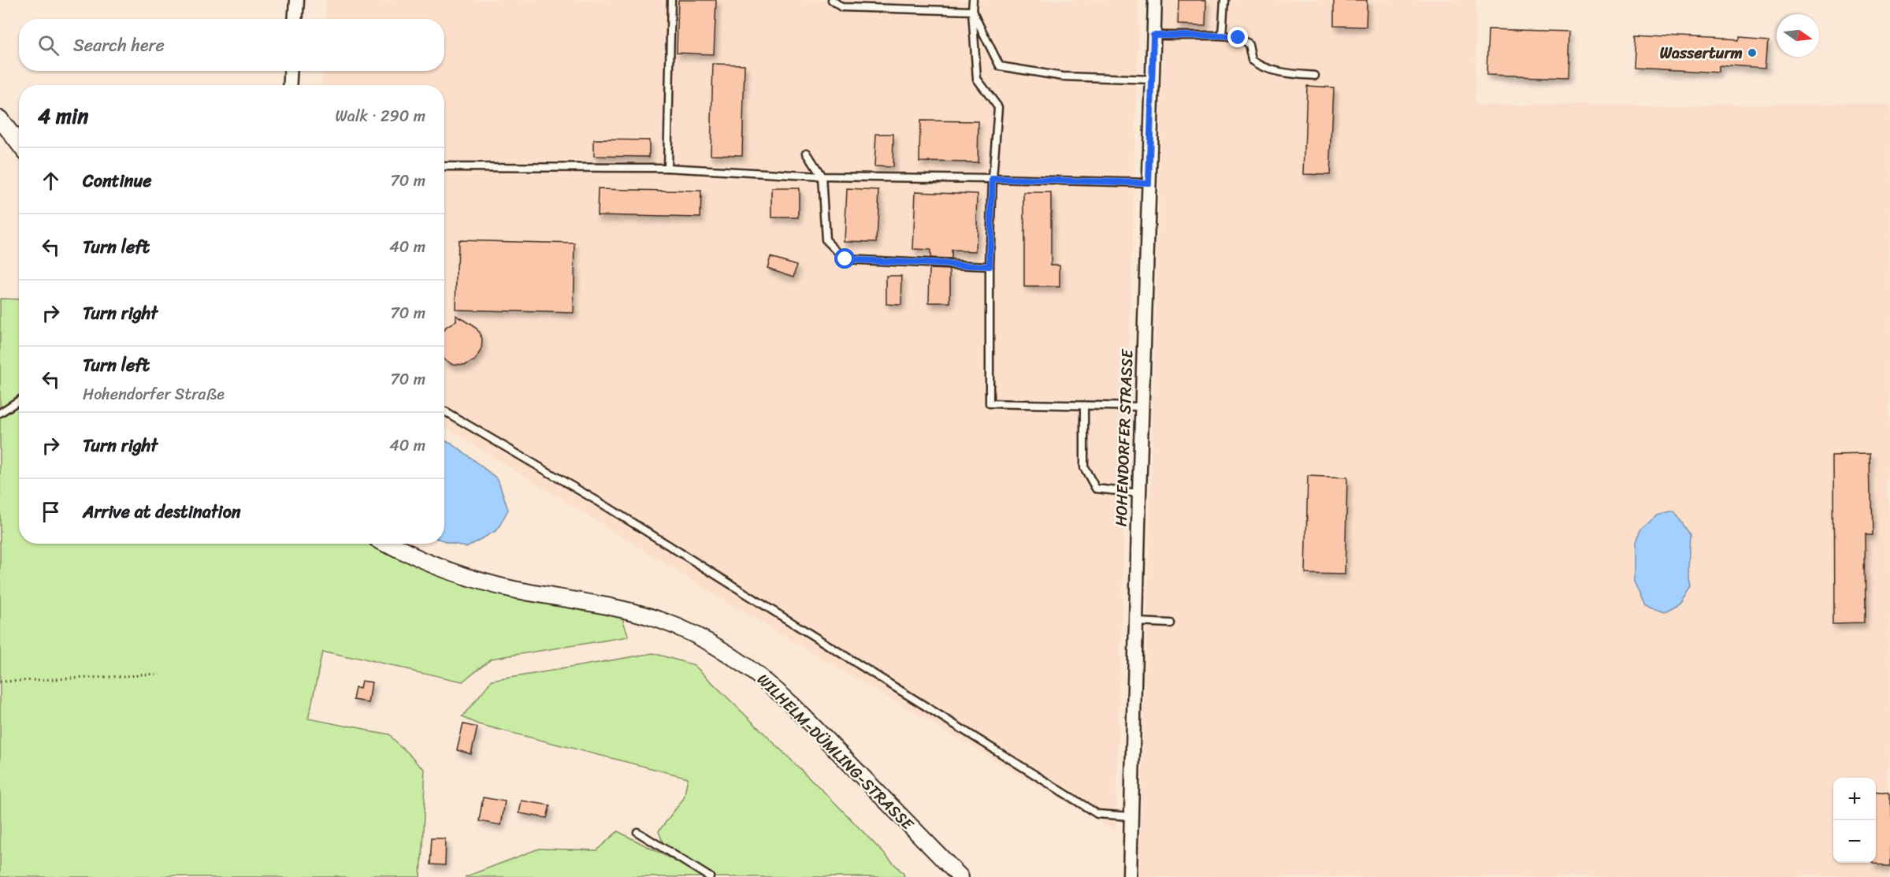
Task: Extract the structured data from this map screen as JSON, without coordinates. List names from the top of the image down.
{
  "streets": {
    "street": ["HOHENDORFER STRASSE", "WILHELM-DÜMLING-STRASSE"]
  },
  "places": ["Wasserturm"],
  "north": "right",
  "page": {
    "search": "Search here",
    "heading": ["4 min", "Walk · 290 m"],
    "list": [
      ["Continue", "70 m"],
      ["Turn left", "40 m"],
      ["Turn right", "70 m"],
      ["Turn left", "Hohendorfer Straße", "70 m"],
      ["Turn right", "40 m"],
      "Arrive at destination"
    ],
    "map_buttons": ["+", "−"]
  }
}
